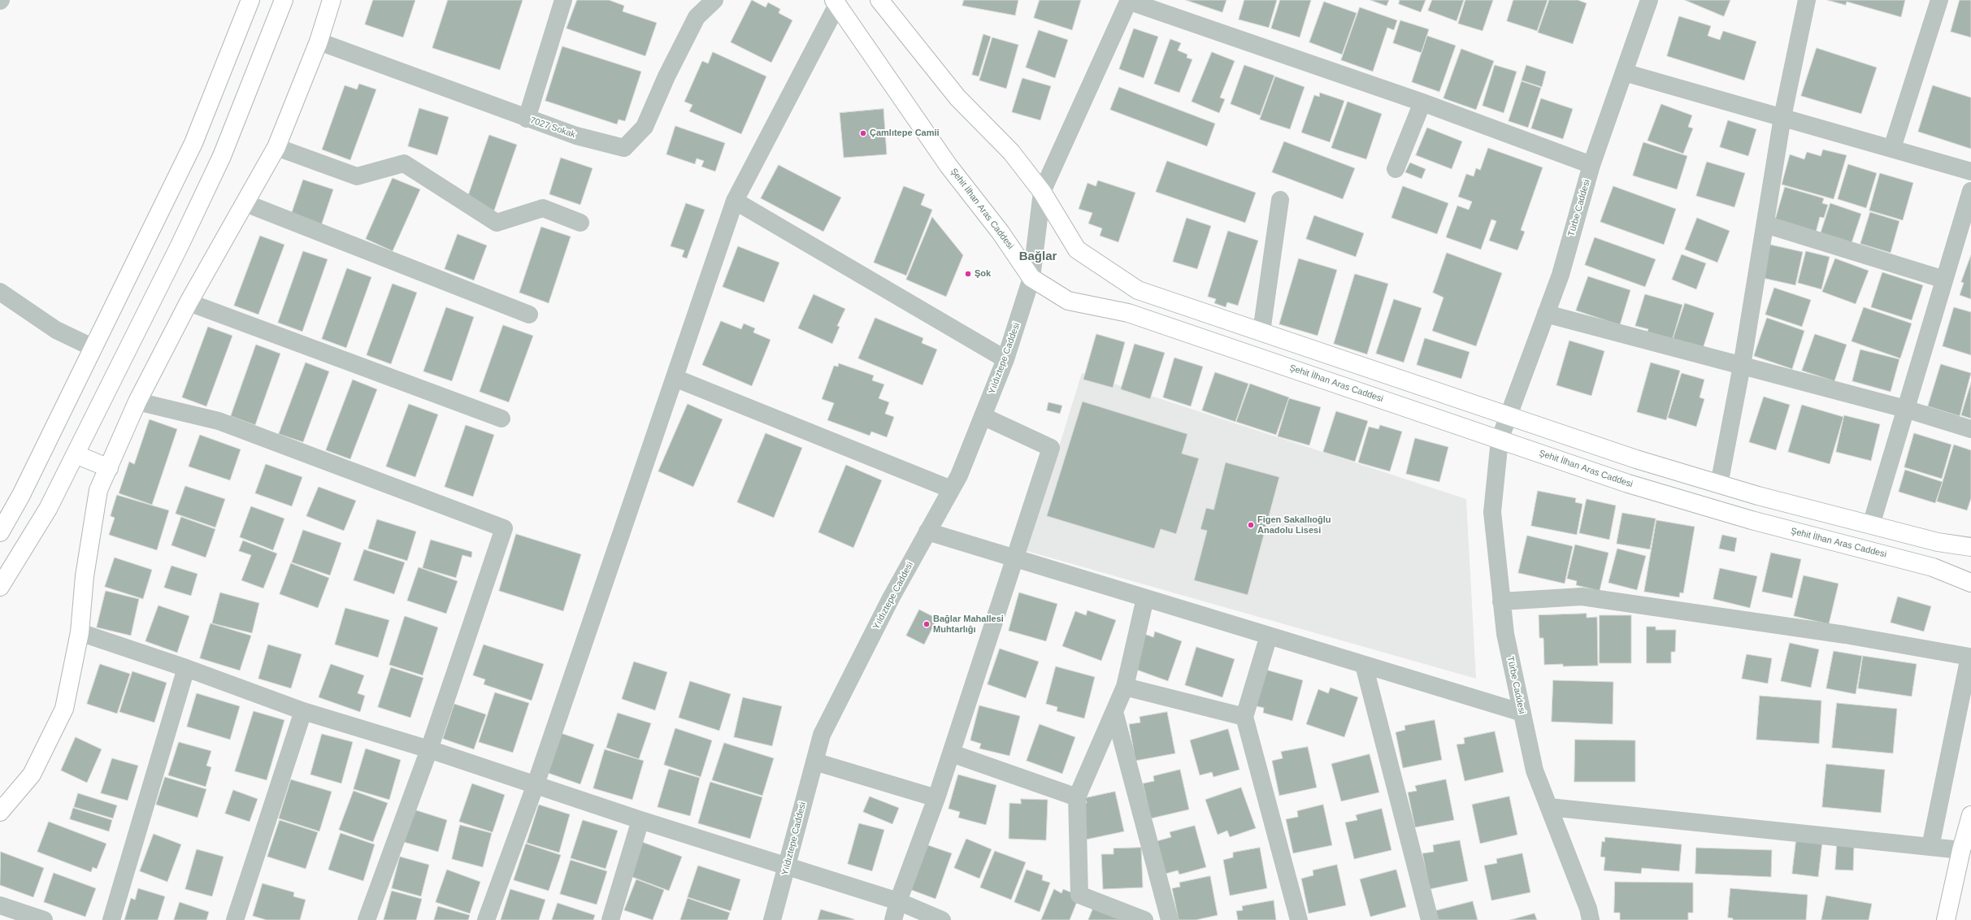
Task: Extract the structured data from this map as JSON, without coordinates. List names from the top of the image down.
{
  "streets": {
    "main road": ["Şehit İlhan Aras Caddesi"],
    "street": ["7027 Sokak", "Türbe Caddesi", "Yıldıztepe Caddesi"]
  },
  "crossings": [
    ["Türbe Caddesi", "Şehit İlhan Aras Caddesi"],
    ["Şehit İlhan Aras Caddesi", "Yıldıztepe Caddesi"]
  ],
  "districts": ["Bağlar"],
  "places": [
    "Çamlıtepe Camii",
    "Şok",
    "Figen Sakallıoğlu Anadolu Lisesi",
    "Bağlar Mahallesi Muhtarlığı"
  ]
}
